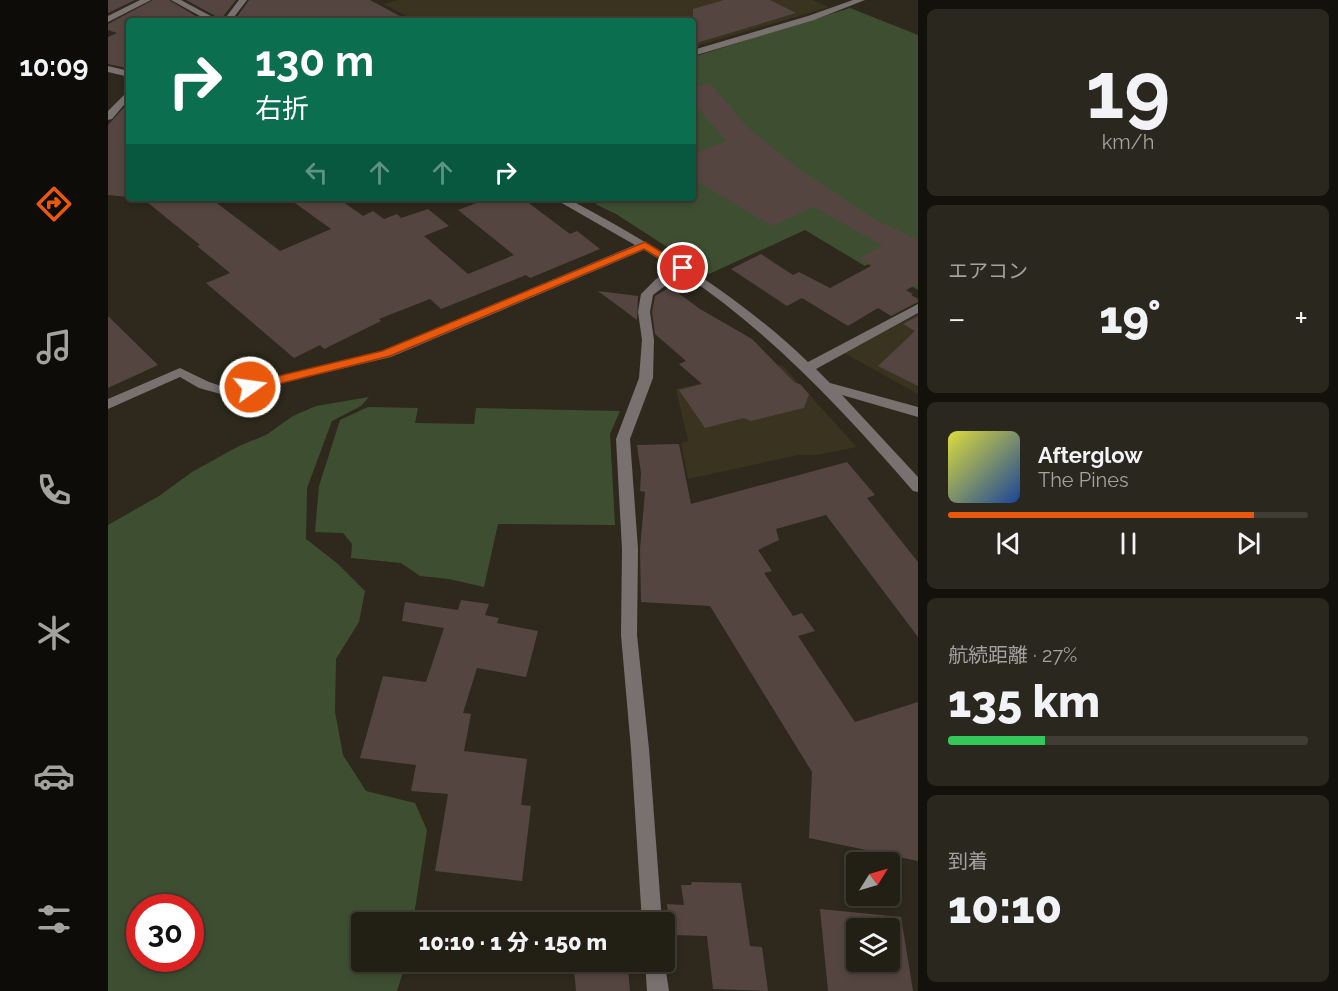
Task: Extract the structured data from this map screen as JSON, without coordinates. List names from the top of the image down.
{
  "north": "top right",
  "page": {
    "tabs": "10:09",
    "tile": [
      ["19", "km/h"],
      "エアコン",
      ["航続距離 · 27%", "135 km"],
      ["到着", "10:10"]
    ],
    "turn": ["130 m", "右折"],
    "heat": ["−", "19°", "+"],
    "song": ["Afterglow", "The Pines"],
    "limit": "30",
    "trip": "10:10 · 1 分 · 150 m"
  }
}
